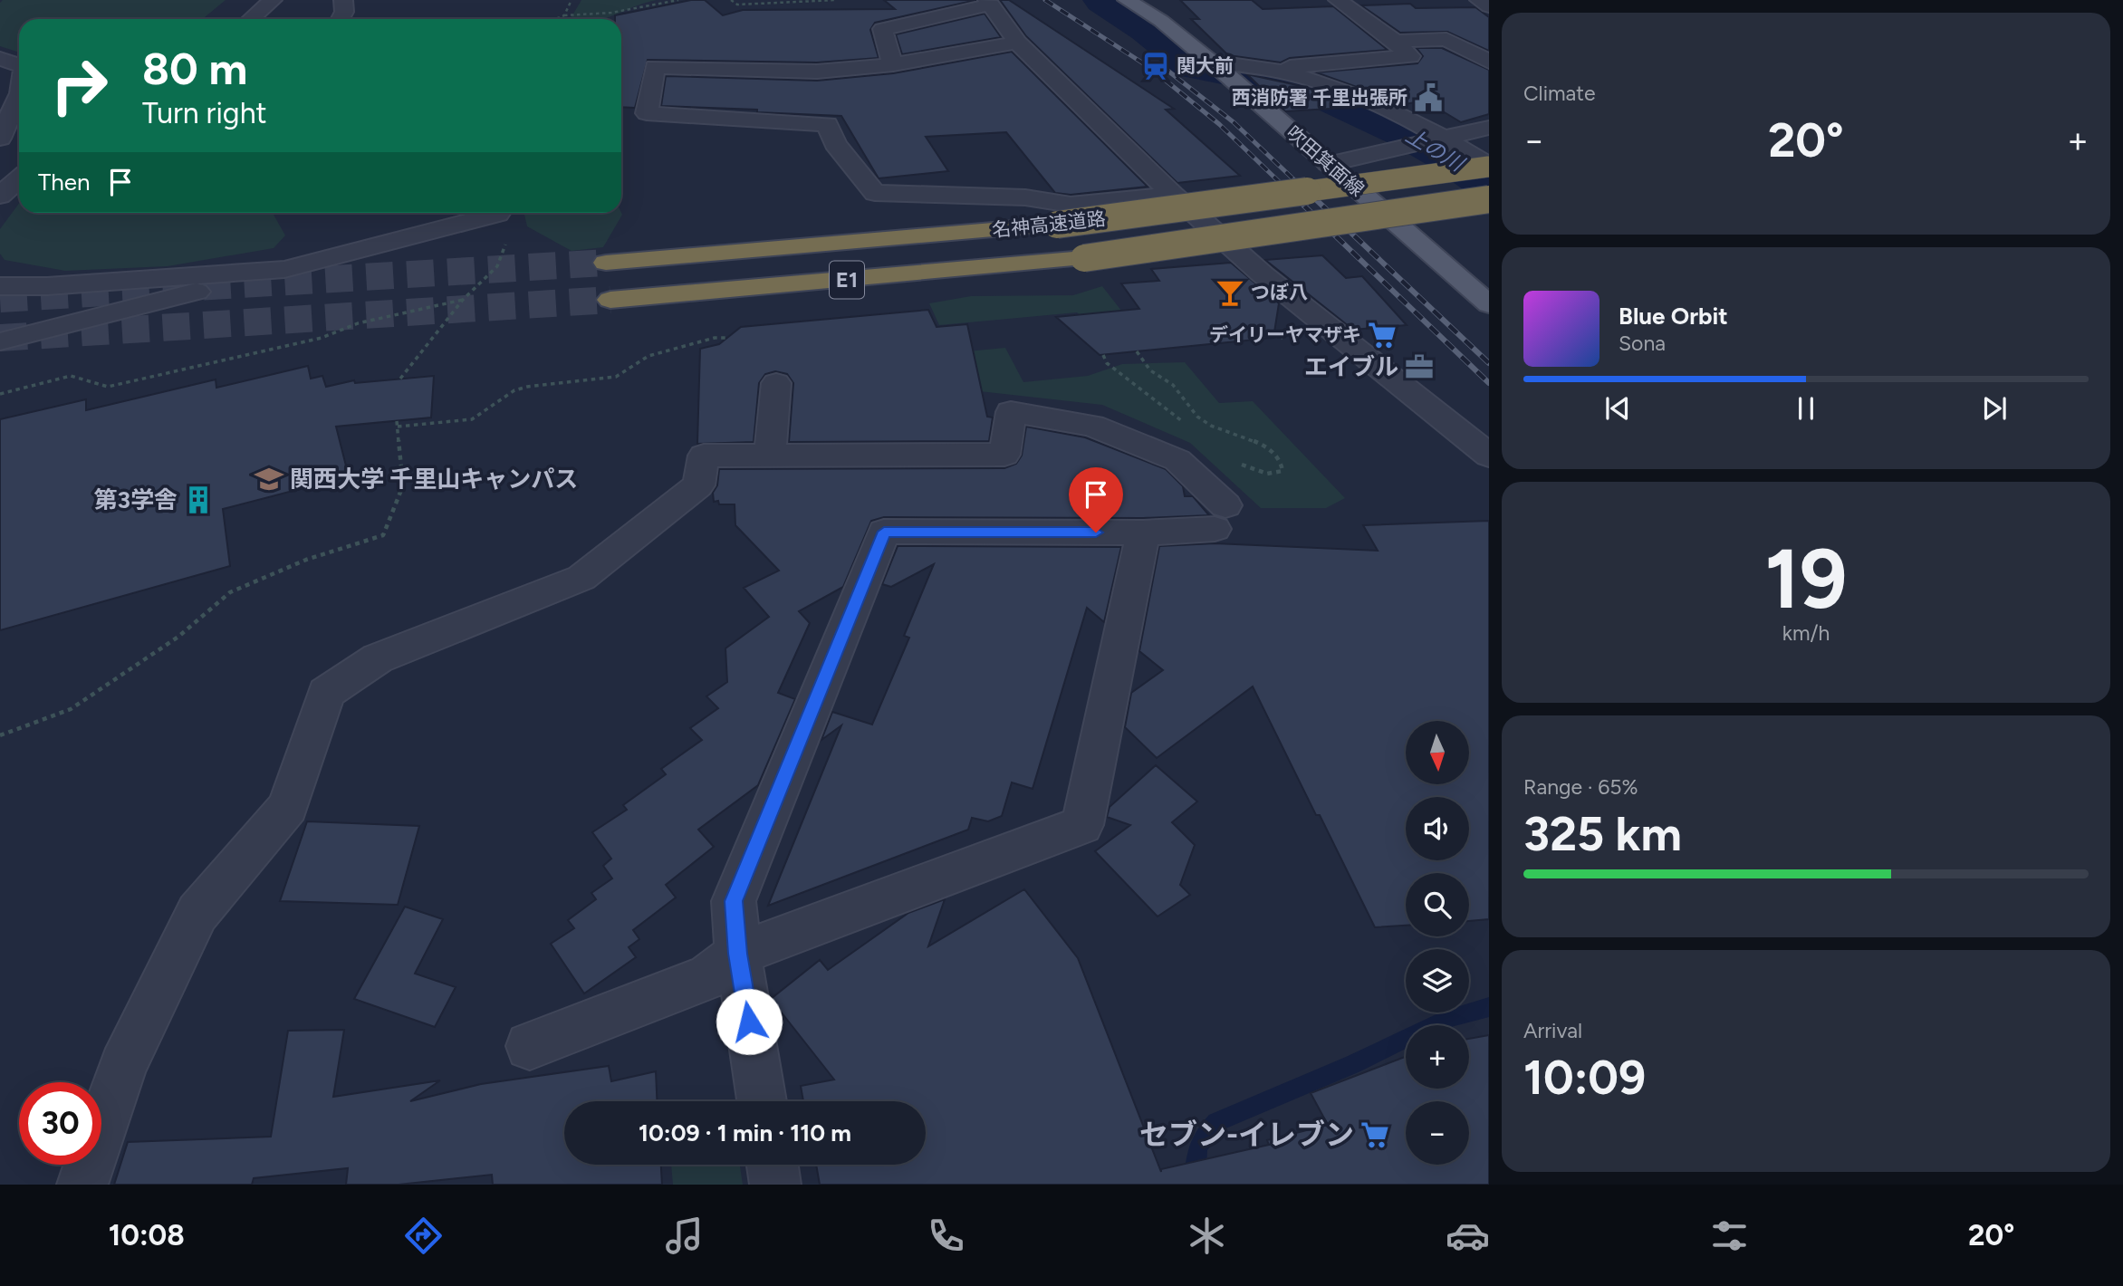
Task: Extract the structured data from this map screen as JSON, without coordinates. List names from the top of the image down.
{
  "streets": {
    "highway": ["名神高速道路", "E1"],
    "main road": ["吹田箕面線"]
  },
  "water": ["上の川"],
  "places": {
    "station": ["関大前"],
    "public building": ["西消防署 千里出張所"],
    "bar": ["つぼ八"],
    "supermarket": ["デイリーヤマザキ", "セブン-イレブン"],
    "office": ["エイブル"],
    "school or university": ["関西大学 千里山キャンパス"],
    "building": ["第3学舎"]
  },
  "north": "bottom",
  "page": {
    "tile": [
      "Climate",
      ["19", "km/h"],
      ["Range · 65%", "325 km"],
      ["Arrival", "10:09"]
    ],
    "turn": ["80 m", "Turn right"],
    "heat": ["−", "20°", "+"],
    "then": "Then",
    "song": ["Blue Orbit", "Sona"],
    "map_buttons": ["+", "−"],
    "limit": "30",
    "trip": "10:09 · 1 min · 110 m",
    "tabs": ["10:08", "20°"]
  }
}
